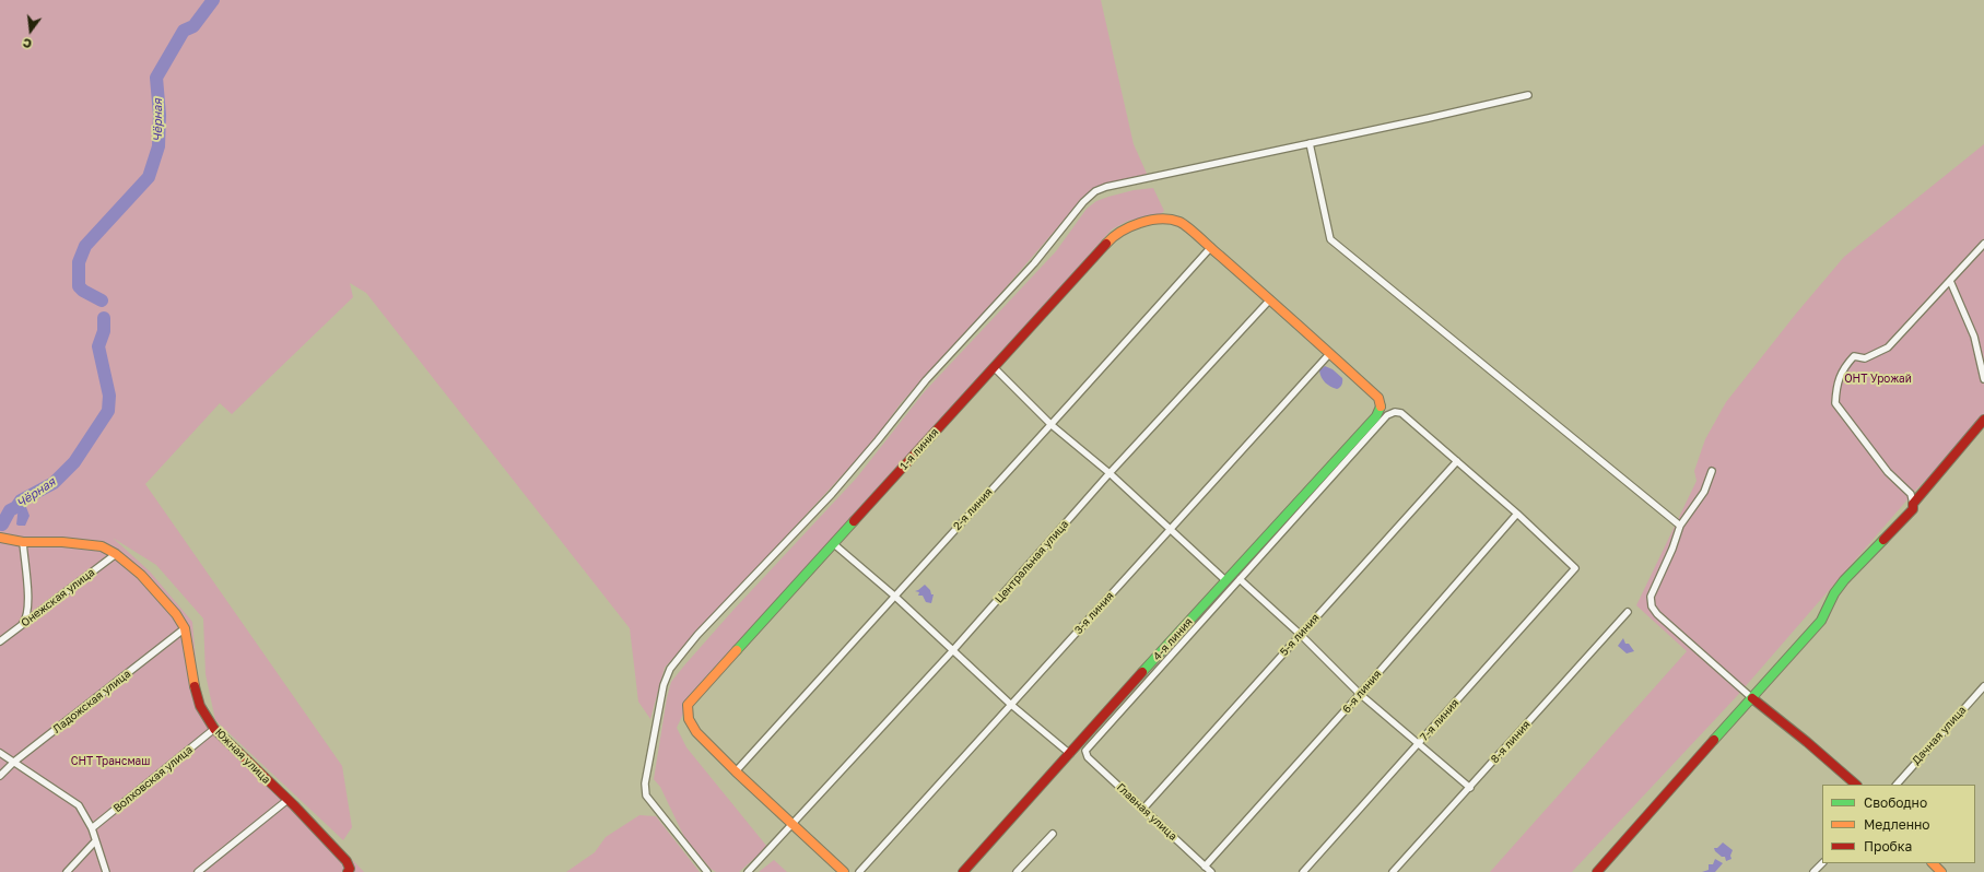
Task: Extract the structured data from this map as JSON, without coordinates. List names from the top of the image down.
{
  "streets": {
    "street": [
      "1-я линия",
      "2-я линия",
      "Центральная улица",
      "Онежская улица",
      "3-я линия",
      "5-я линия",
      "4-я линия",
      "6-я линия",
      "Ладожская улица",
      "7-я линия",
      "Дачная улица",
      "8-я линия",
      "Южная улица",
      "Волховская улица",
      "Главная улица"
    ]
  },
  "crossings": [
    ["1-я линия", "2-я линия"],
    ["Онежская улица", "Южная улица"],
    ["3-я линия", "4-я линия"],
    ["5-я линия", "Главная улица"],
    ["6-я линия", "7-я линия"],
    ["6-я линия", "Главная улица"],
    ["Ладожская улица", "Южная улица"],
    ["Южная улица", "Волховская улица"]
  ],
  "water": ["Чёрная"],
  "parks": ["ОНТ Урожай", "СНТ Трансмаш"],
  "legend": ["Свободно", "Медленно", "Пробка"],
  "north": "bottom"
}
